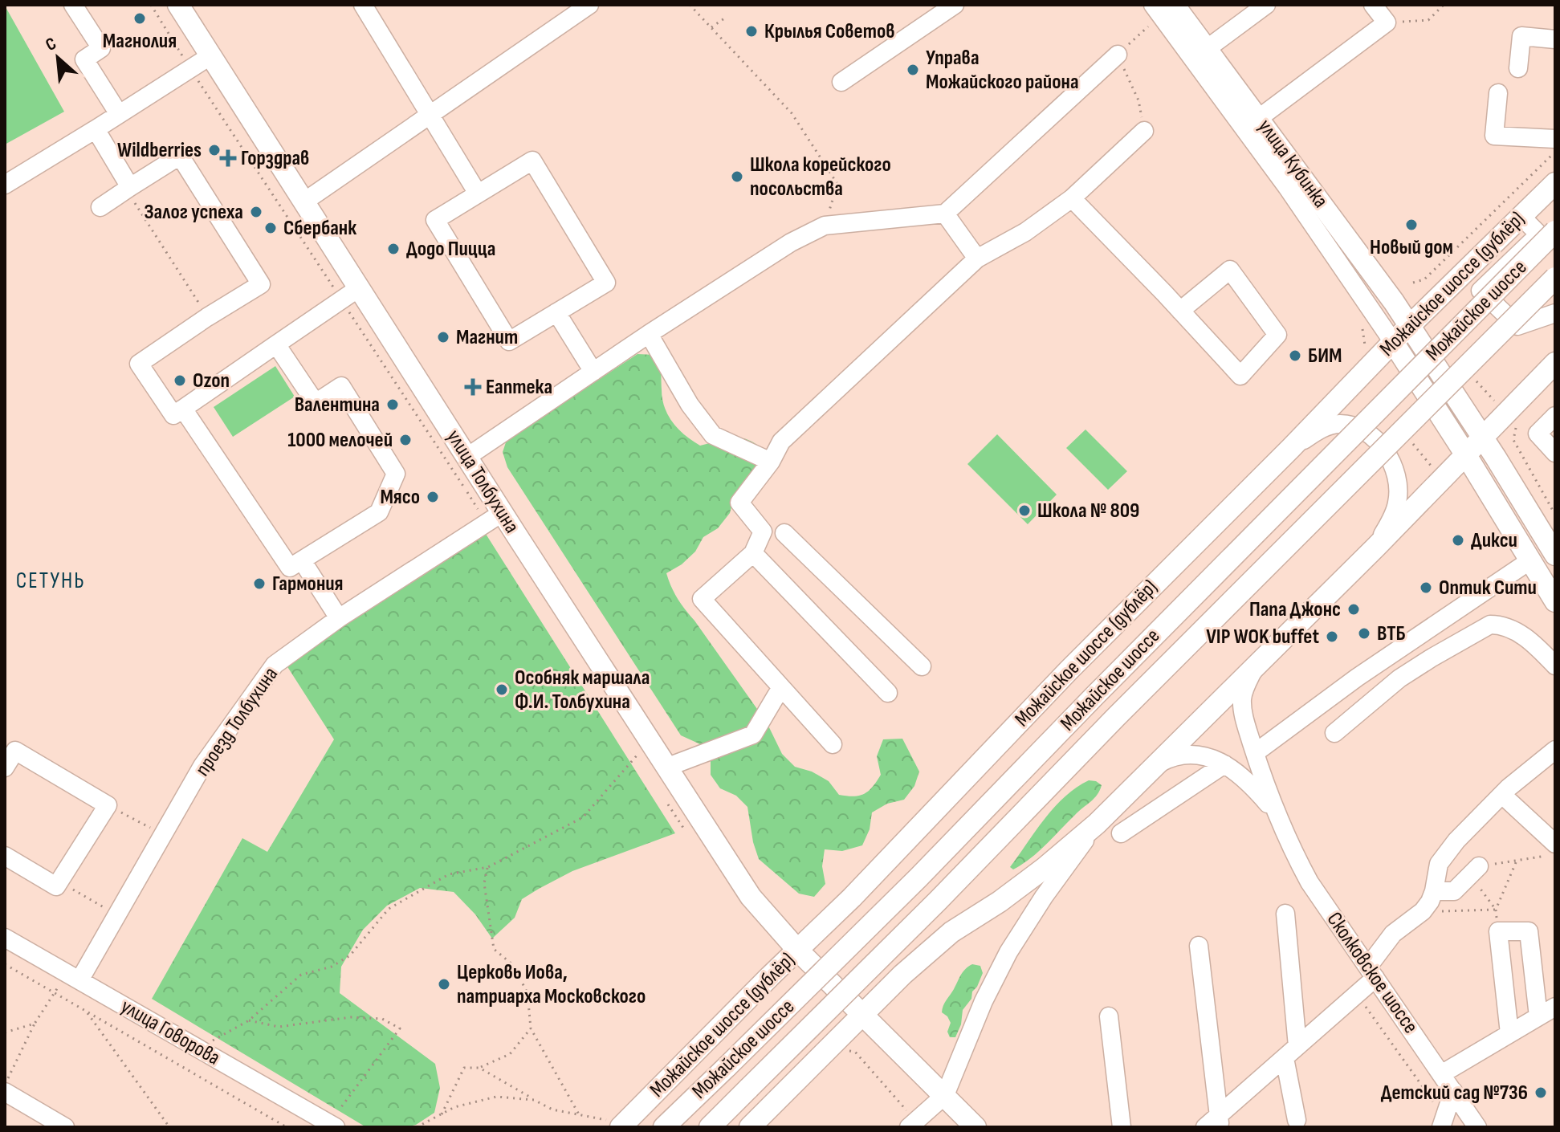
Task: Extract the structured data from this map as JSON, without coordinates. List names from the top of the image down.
{
  "streets": {
    "main road": [
      "улица Кубинка",
      "Можайское шоссе (дублёр)",
      "Можайское шоссе",
      "улица Толбухина"
    ],
    "street": ["проезд Толбухина", "Сколковское шоссе", "улица Говорова"]
  },
  "crossings": [
    ["улица Кубинка", "Можайское шоссе (дублёр)"],
    ["Можайское шоссе (дублёр)", "улица Толбухина"],
    ["улица Толбухина", "проезд Толбухина"],
    ["проезд Толбухина", "улица Говорова"]
  ],
  "districts": ["СЕТУНЬ"],
  "places": {
    "other": [
      "Магнолия",
      "Крылья Советов",
      "Управа Можайского района",
      "Wildberries",
      "Школа корейского посольства",
      "Залог успеха",
      "Новый дом",
      "Сбербанк",
      "Додо Пицца",
      "Магнит",
      "БИМ",
      "Ozon",
      "Валентина",
      "1000 мелочей",
      "Мясо",
      "Школа № 809",
      "Дикси",
      "Гармония",
      "Оптик Сити",
      "Папа Джонс",
      "ВТБ",
      "VIP WOK buffet",
      "Особняк маршала Ф.И. Толбухина",
      "Церковь Иова, патриарха Московского",
      "Детский сад №736"
    ],
    "health": ["Горздрав", "Еаптека"]
  },
  "north": "top left"
}
